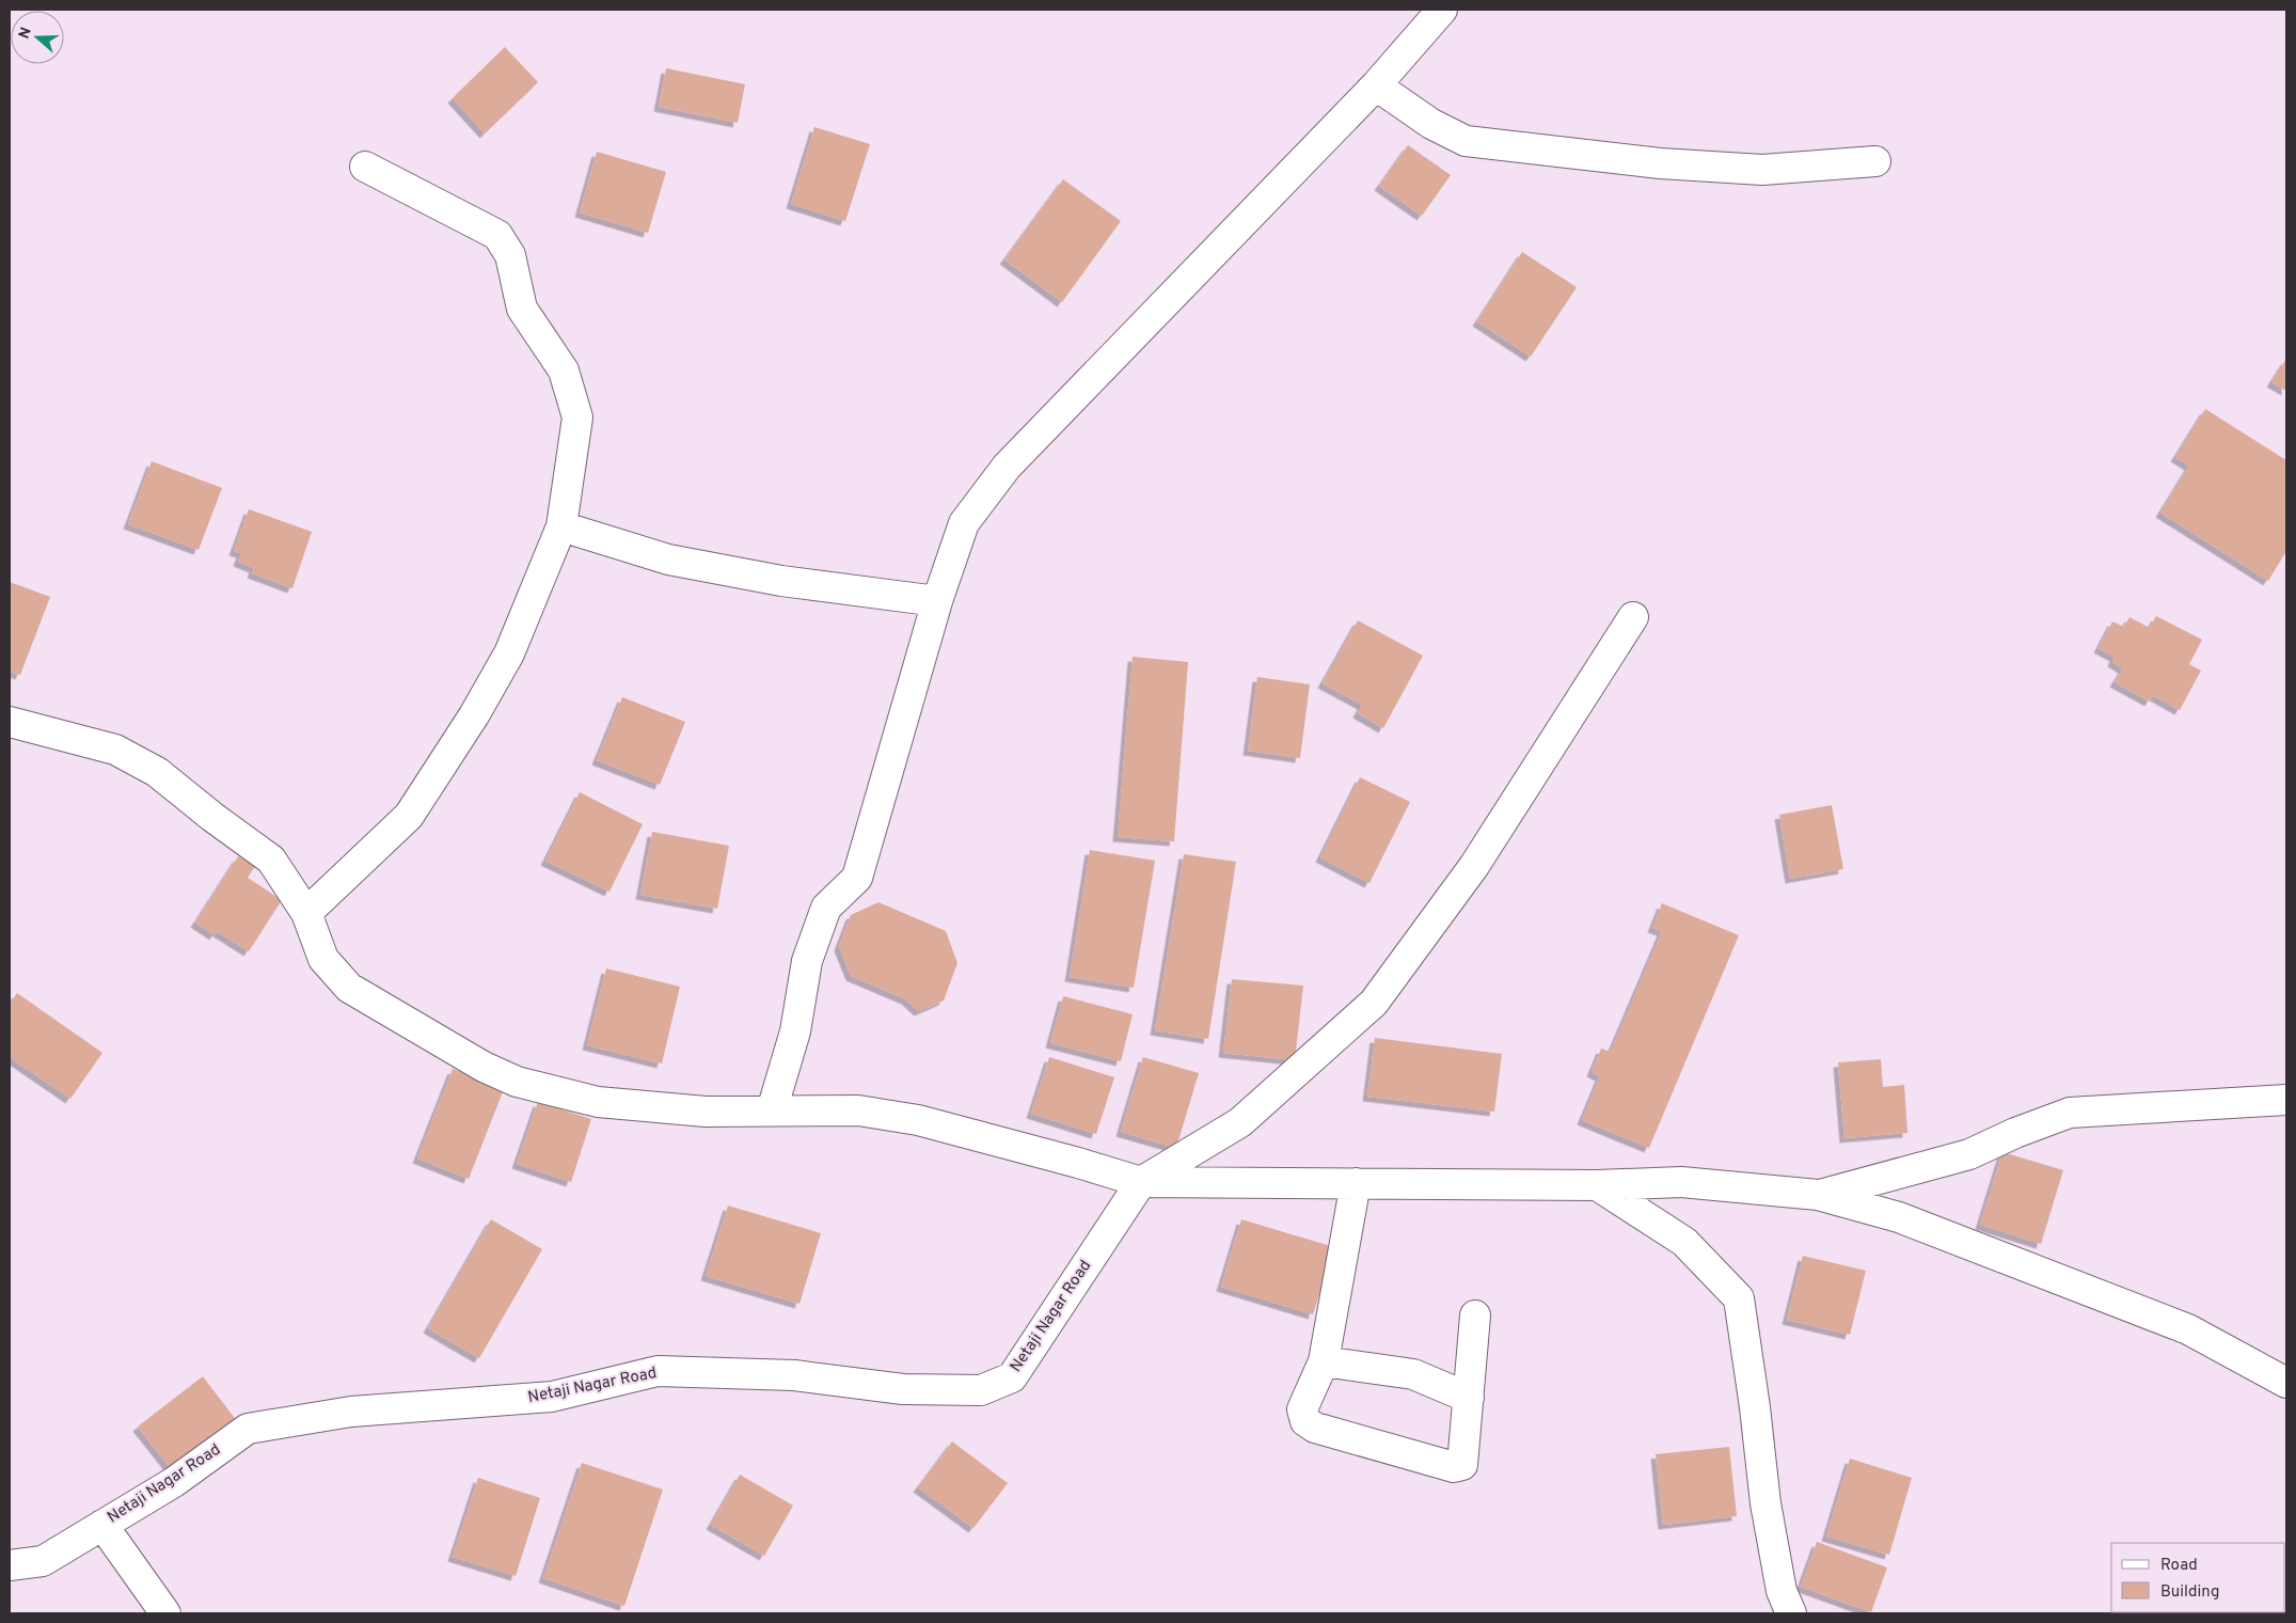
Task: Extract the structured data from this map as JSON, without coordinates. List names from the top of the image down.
{
  "streets": {
    "street": ["Netaji Nagar Road"]
  },
  "legend": ["Road", "Building"],
  "north": "left"
}
